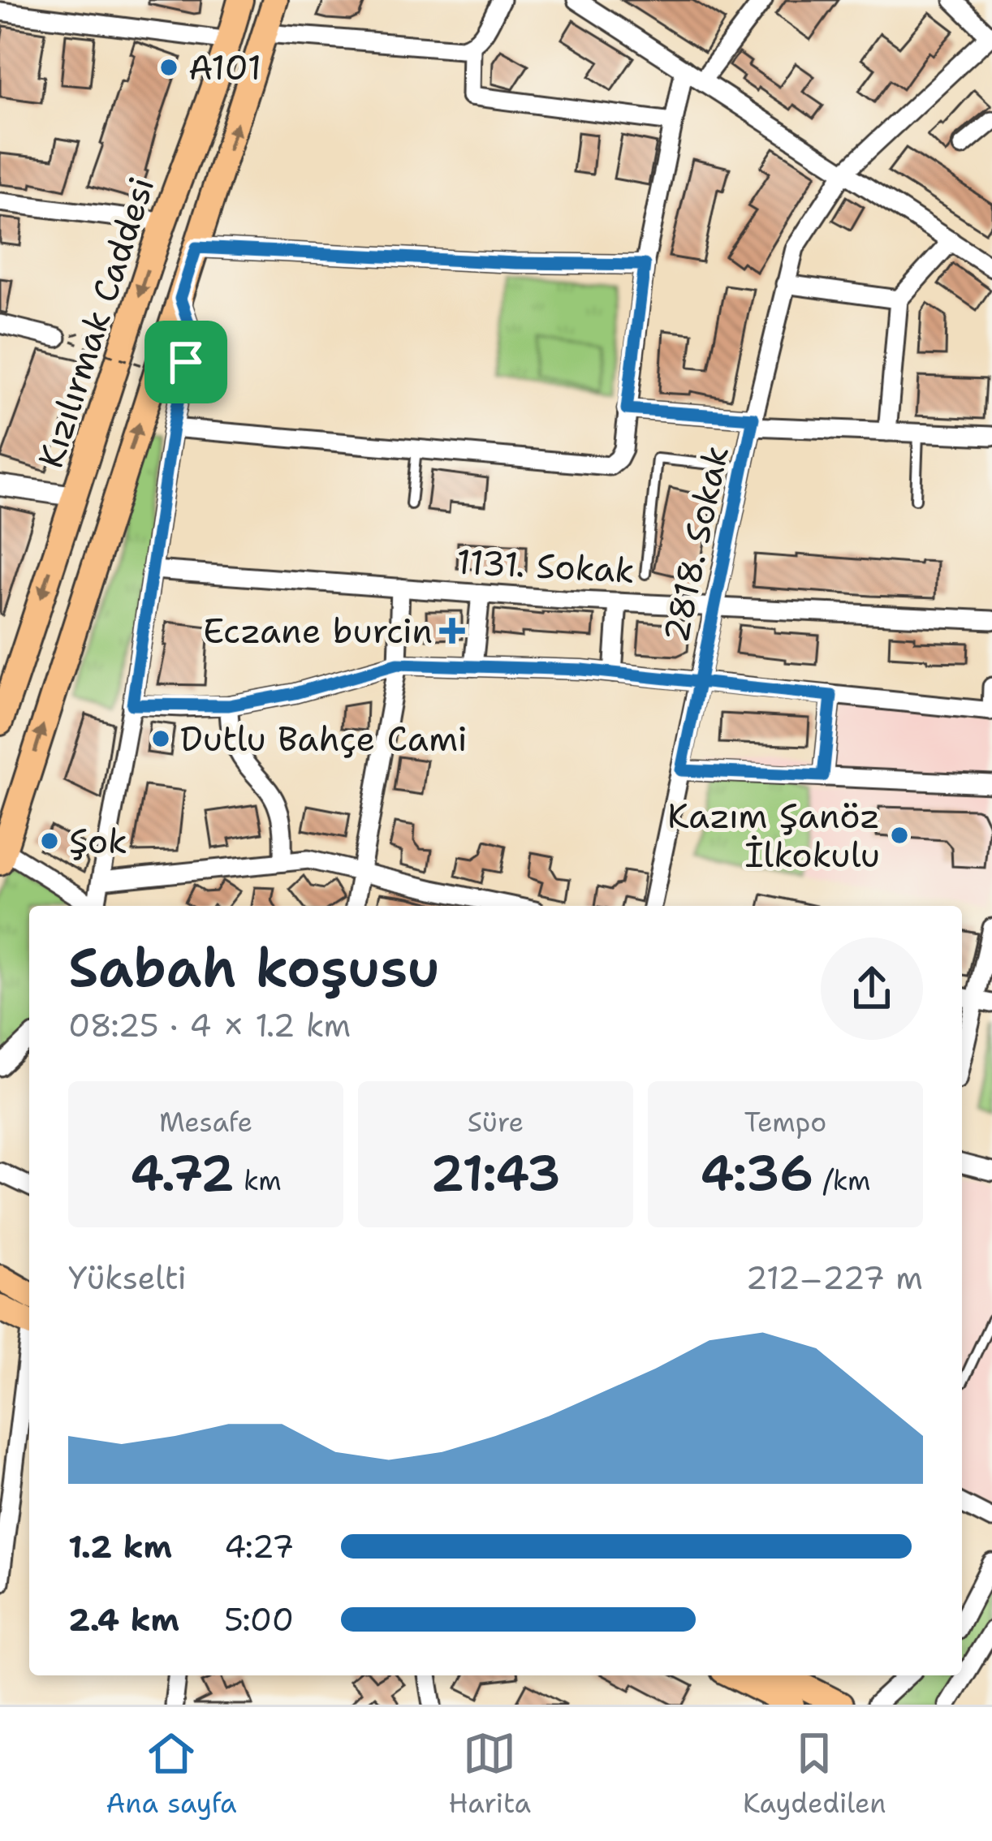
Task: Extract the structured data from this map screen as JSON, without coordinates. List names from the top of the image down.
{
  "streets": {
    "main road": ["Kızılırmak Caddesi"],
    "street": ["2818. Sokak", "1131. Sokak"]
  },
  "crossings": [
    ["2818. Sokak", "1131. Sokak"]
  ],
  "places": {
    "other": [
      "A101",
      "Dutlu Bahçe Cami",
      "Kazım Şanöz İlkokulu",
      "Şok"
    ],
    "health": ["Eczane burcin"]
  },
  "page": {
    "heading": ["Sabah koşusu", "08:25 · 4 × 1.2 km"],
    "stats": [
      ["Mesafe", "4.72 km"],
      ["Süre", "21:43"],
      ["Tempo", "4:36 /km"]
    ],
    "chart": ["Yükselti", "212–227 m"],
    "list": [
      {
        "name": "1.2 km",
        "note": "4:27"
      },
      {
        "name": "2.4 km",
        "note": "5:00"
      }
    ],
    "tabs": ["Ana sayfa", "Harita", "Kaydedilen"]
  }
}
